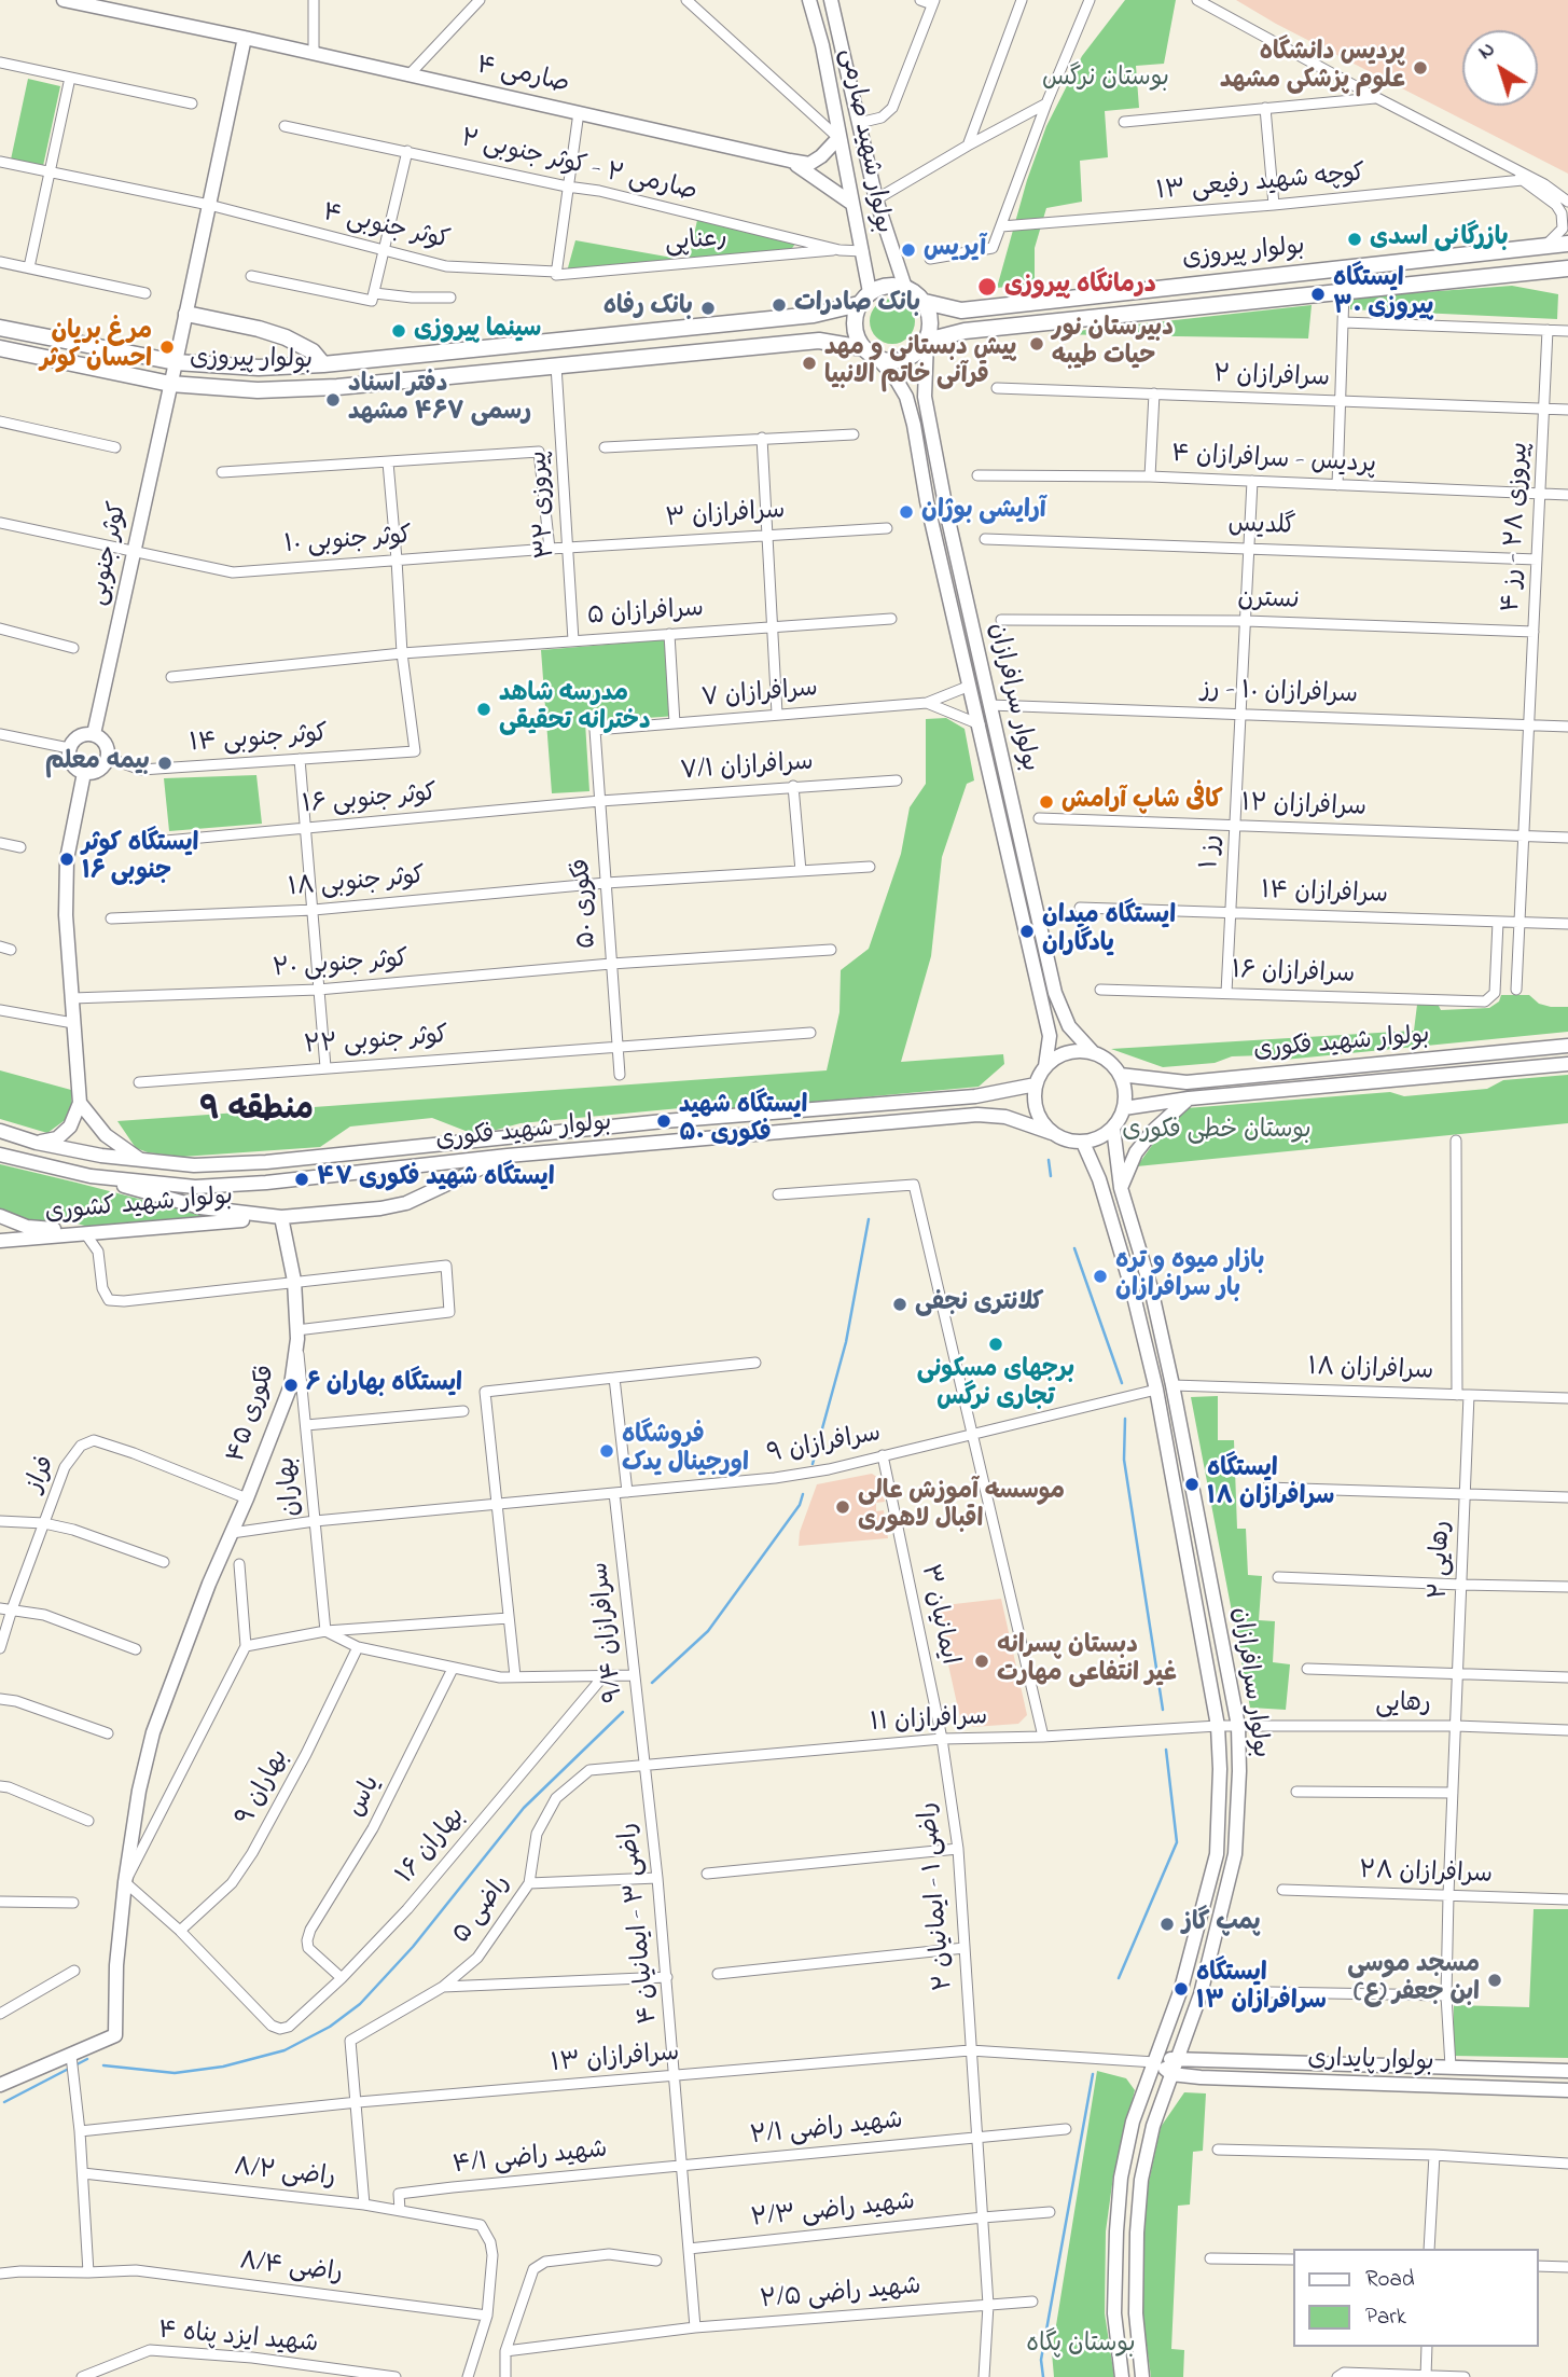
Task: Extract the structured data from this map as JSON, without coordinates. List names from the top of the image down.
{
  "streets": {
    "main road": [
      "صارمی ۴",
      "بولوار شهید صارمی",
      "بولوار پیروزی",
      "کوثر جنوبی",
      "بولوار سرافرازان",
      "بولوار شهید فکوری",
      "بولوار شهید کشوری",
      "فکوری ۴۵",
      "بولوار پایداری"
    ],
    "street": [
      "صارمی ۲ - کوثر جنوبی ۲",
      "کوچه شهید رفیعی ۱۳",
      "کوثر جنوبی ۴",
      "رعناپی",
      "سرافرازان ۲",
      "پردیس - سرافرازان ۴",
      "پیروزی ۳۲",
      "سرافرازان ۳",
      "گلدیس",
      "پیروزی ۲۸ - رز ۴",
      "کوثر جنوبی ۱۰",
      "نسترن",
      "سرافرازان ۵",
      "سرافرازان ۱۰ - رز",
      "سرافرازان ۷",
      "کوثر جنوبی ۱۴",
      "سرافرازان ۷/۱",
      "کوثر جنوبی ۱۶",
      "سرافرازان ۱۲",
      "رز ۱",
      "کوثر جنوبی ۱۸",
      "سرافرازان ۱۴",
      "فکوری ۵۰",
      "کوثر جنوبی ۲۰",
      "سرافرازان ۱۶",
      "کوثر جنوبی ۲۲",
      "سرافرازان ۱۸",
      "سرافرازان ۹",
      "فراز",
      "بهاران",
      "رهایی ۲",
      "ایمانیان ۳",
      "سرافرازان ۹/۴",
      "رهایی",
      "سرافرازان ۱۱",
      "بهاران ۹",
      "یاس",
      "بهاران ۱۶",
      "سرافرازان ۲۸",
      "راضی ۱ - ایمانیان ۲",
      "راضی ۵",
      "راضی ۳ - ایمانیان ۴",
      "سرافرازان ۱۳",
      "شهید راضی ۲/۱",
      "شهید راضی ۴/۱",
      "راضی ۸/۲",
      "شهید راضی ۲/۳",
      "راضی ۸/۴",
      "شهید راضی ۲/۵",
      "شهید ایزد پناه ۴"
    ]
  },
  "crossings": [
    ["بولوار شهید صارمی", "صارمی ۲ - کوثر جنوبی ۲"],
    ["بولوار شهید صارمی", "بولوار پیروزی"],
    ["بولوار شهید صارمی", "بولوار سرافرازان"],
    ["صارمی ۲ - کوثر جنوبی ۲", "رعناپی"],
    ["کوثر جنوبی ۴", "رعناپی"],
    ["بولوار پیروزی", "پیروزی ۳۲"],
    ["بولوار پیروزی", "کوثر جنوبی"],
    ["بولوار پیروزی", "بولوار سرافرازان"],
    ["سرافرازان ۲", "پیروزی ۲۸ - رز ۴"],
    ["پردیس - سرافرازان ۴", "پیروزی ۲۸ - رز ۴"],
    ["پردیس - سرافرازان ۴", "رز ۱"],
    ["پیروزی ۳۲", "سرافرازان ۳"],
    ["پیروزی ۳۲", "کوثر جنوبی ۱۰"],
    ["پیروزی ۳۲", "سرافرازان ۵"],
    ["سرافرازان ۳", "کوثر جنوبی ۱۰"],
    ["گلدیس", "پیروزی ۲۸ - رز ۴"],
    ["گلدیس", "رز ۱"],
    ["پیروزی ۲۸ - رز ۴", "نسترن"],
    ["پیروزی ۲۸ - رز ۴", "سرافرازان ۱۰ - رز"],
    ["پیروزی ۲۸ - رز ۴", "سرافرازان ۱۲"],
    ["پیروزی ۲۸ - رز ۴", "سرافرازان ۱۴"],
    ["کوثر جنوبی ۱۰", "کوثر جنوبی"],
    ["کوثر جنوبی", "کوثر جنوبی ۱۴"],
    ["نسترن", "رز ۱"],
    ["سرافرازان ۵", "کوثر جنوبی ۱۴"],
    ["سرافرازان ۱۰ - رز", "بولوار سرافرازان"],
    ["سرافرازان ۱۰ - رز", "رز ۱"],
    ["سرافرازان ۷", "فکوری ۵۰"],
    ["بولوار سرافرازان", "بولوار شهید فکوری"],
    ["بولوار سرافرازان", "سرافرازان ۱۸"],
    ["بولوار سرافرازان", "سرافرازان ۹"],
    ["بولوار سرافرازان", "رهایی"],
    ["بولوار سرافرازان", "سرافرازان ۱۱"],
    ["بولوار سرافرازان", "سرافرازان ۱۳"],
    ["بولوار سرافرازان", "بولوار پایداری"],
    ["سرافرازان ۷/۱", "کوثر جنوبی ۱۶"],
    ["سرافرازان ۷/۱", "فکوری ۵۰"],
    ["کوثر جنوبی ۱۶", "فکوری ۵۰"],
    ["سرافرازان ۱۲", "رز ۱"],
    ["رز ۱", "سرافرازان ۱۴"],
    ["رز ۱", "سرافرازان ۱۶"],
    ["کوثر جنوبی ۱۸", "فکوری ۵۰"],
    ["سرافرازان ۱۴", "سرافرازان ۱۶"],
    ["فکوری ۵۰", "کوثر جنوبی ۲۰"],
    ["فکوری ۵۰", "کوثر جنوبی ۲۲"],
    ["بولوار شهید کشوری", "فکوری ۴۵"],
    ["سرافرازان ۱۸", "رهایی ۲"],
    ["فکوری ۴۵", "سرافرازان ۹"],
    ["فکوری ۴۵", "فراز"],
    ["فکوری ۴۵", "بهاران"],
    ["سرافرازان ۹", "بهاران"],
    ["سرافرازان ۹", "ایمانیان ۳"],
    ["سرافرازان ۹", "سرافرازان ۹/۴"],
    ["رهایی ۲", "رهایی"],
    ["رهایی ۲", "سرافرازان ۲۸"],
    ["رهایی ۲", "بولوار پایداری"],
    ["ایمانیان ۳", "سرافرازان ۱۱"],
    ["ایمانیان ۳", "راضی ۱ - ایمانیان ۲"],
    ["سرافرازان ۹/۴", "سرافرازان ۱۱"],
    ["سرافرازان ۹/۴", "راضی ۵"],
    ["سرافرازان ۹/۴", "راضی ۳ - ایمانیان ۴"],
    ["رهایی", "سرافرازان ۱۱"],
    ["سرافرازان ۱۱", "راضی ۱ - ایمانیان ۲"],
    ["سرافرازان ۱۱", "راضی ۵"],
    ["سرافرازان ۱۱", "راضی ۳ - ایمانیان ۴"],
    ["بهاران ۹", "بهاران ۱۶"],
    ["یاس", "بهاران ۱۶"],
    ["راضی ۱ - ایمانیان ۲", "سرافرازان ۱۳"],
    ["راضی ۱ - ایمانیان ۲", "شهید راضی ۲/۱"],
    ["راضی ۱ - ایمانیان ۲", "شهید راضی ۲/۳"],
    ["راضی ۱ - ایمانیان ۲", "شهید راضی ۲/۵"],
    ["راضی ۵", "راضی ۳ - ایمانیان ۴"],
    ["راضی ۵", "سرافرازان ۱۳"],
    ["راضی ۳ - ایمانیان ۴", "سرافرازان ۱۳"],
    ["راضی ۳ - ایمانیان ۴", "شهید راضی ۲/۱"],
    ["راضی ۳ - ایمانیان ۴", "شهید راضی ۴/۱"],
    ["راضی ۳ - ایمانیان ۴", "شهید راضی ۲/۳"],
    ["راضی ۳ - ایمانیان ۴", "شهید راضی ۲/۵"],
    ["سرافرازان ۱۳", "بولوار پایداری"],
    ["شهید راضی ۲/۱", "شهید راضی ۴/۱"],
    ["شهید راضی ۴/۱", "راضی ۸/۲"],
    ["راضی ۸/۲", "راضی ۸/۴"]
  ],
  "districts": ["منطقه ۹"],
  "parks": ["بوستان نرگس", "بوستان خطی فکوری", "بوستان پگاه"],
  "places": [
    "پردیس دانشگاه علوم پزشکی مشهد",
    "بازرگانی اسدی",
    "آیریس",
    "درمانگاه پیروزی",
    "ایستگاه پیروزی ۳۰",
    "بانک صادرات",
    "بانک رفاه",
    "سینما پیروزی",
    "دبیرستان نور حیات طیبه",
    "مرغ بریان احسان کوثر",
    "پیش دبستانی و مهد قرآنی خاتم الانبیا",
    "دفتر اسناد رسمی ۴۶۷ مشهد",
    "آرایشی بوژان",
    "مدرسه شاهد دخترانه تحقیقی",
    "بیمه معلم",
    "کافی شاپ آرامش",
    "ایستگاه کوثر جنوبی ۱۶",
    "ایستگاه میدان یادگاران",
    "ایستگاه شهید فکوری ۵۰",
    "ایستگاه شهید فکوری ۴۷",
    "بازار میوه و تره بار سرافرازان",
    "کلانتری نجفی",
    "برجهای مسکونی تجاری نرگس",
    "ایستگاه بهاران ۶",
    "فروشگاه اورجینال یدک",
    "ایستگاه سرافرازان ۱۸",
    "موسسه آموزش عالی اقبال لاهوری",
    "دبستان پسرانه غیر انتفاعی مهارت",
    "پمپ گاز",
    "مسجد موسی ابن جعفر (ع)",
    "ایستگاه سرافرازان ۱۳"
  ],
  "legend": ["Road", "Park"],
  "north": "top left"
}
